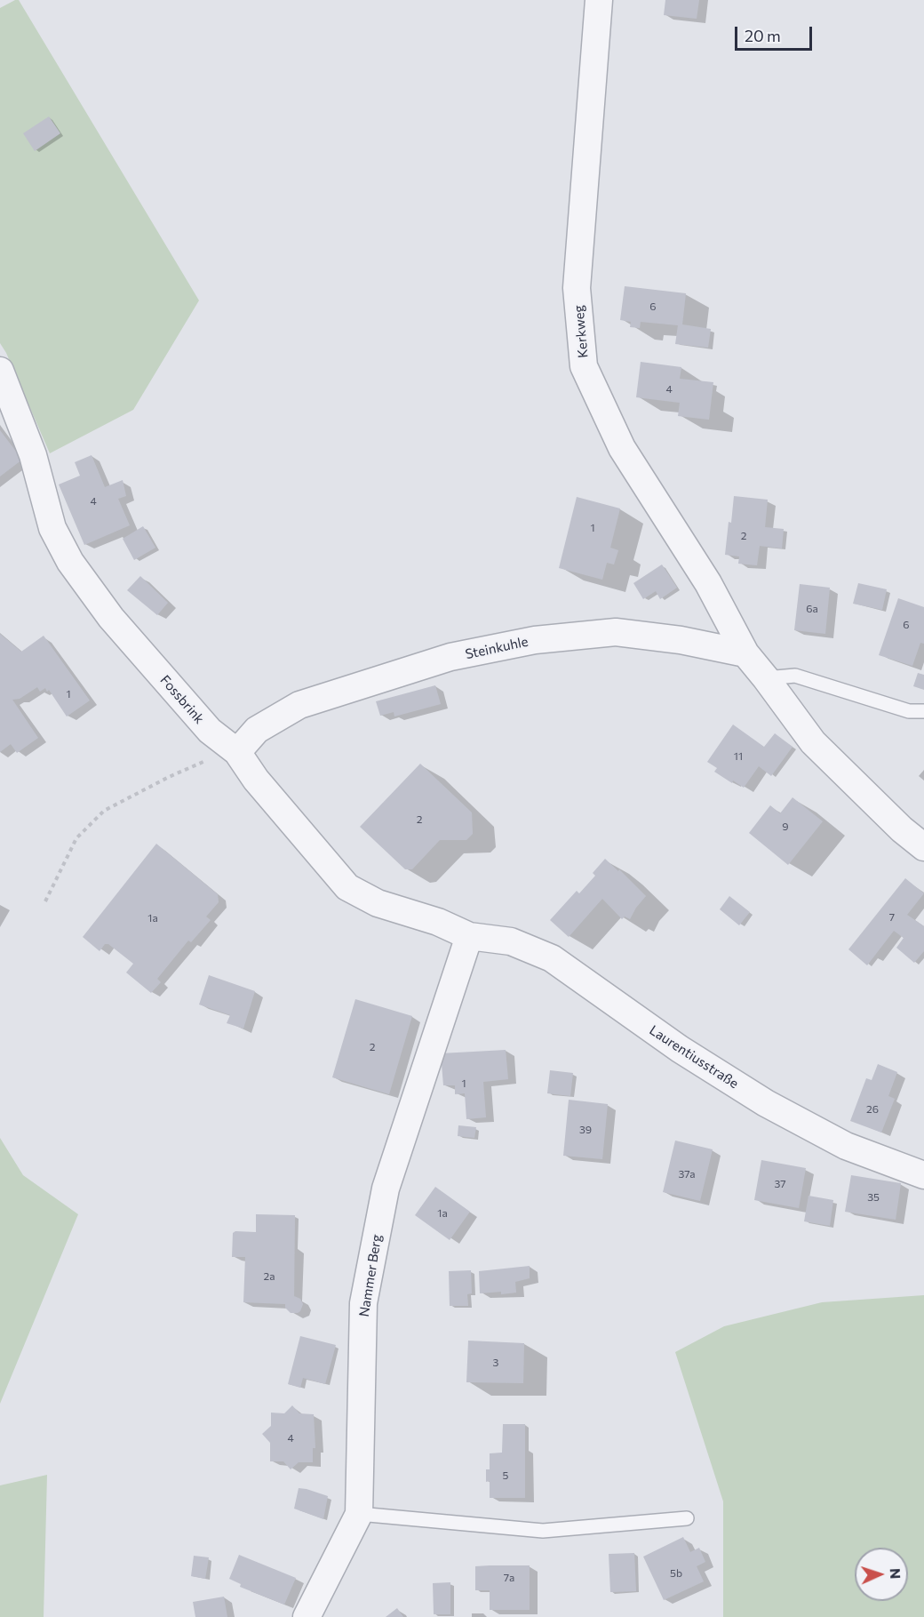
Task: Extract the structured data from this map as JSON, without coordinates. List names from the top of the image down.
{
  "streets": {
    "street": [
      "Kerkweg",
      "Steinkuhle",
      "Fossbrink",
      "Laurentiusstraße",
      "Nammer Berg"
    ]
  },
  "crossings": [
    ["Kerkweg", "Steinkuhle"],
    ["Steinkuhle", "Fossbrink"],
    ["Fossbrink", "Laurentiusstraße"],
    ["Fossbrink", "Nammer Berg"],
    ["Laurentiusstraße", "Nammer Berg"]
  ],
  "house_numbers": [
    "6",
    "4",
    "4",
    "1",
    "2",
    "6a",
    "6",
    "1",
    "11",
    "2",
    "9",
    "7",
    "1a",
    "2",
    "1",
    "26",
    "39",
    "37a",
    "37",
    "35",
    "1a",
    "2a",
    "3",
    "4",
    "5",
    "5b",
    "7a"
  ],
  "scale_bar": "20 m",
  "north": "right"
}
